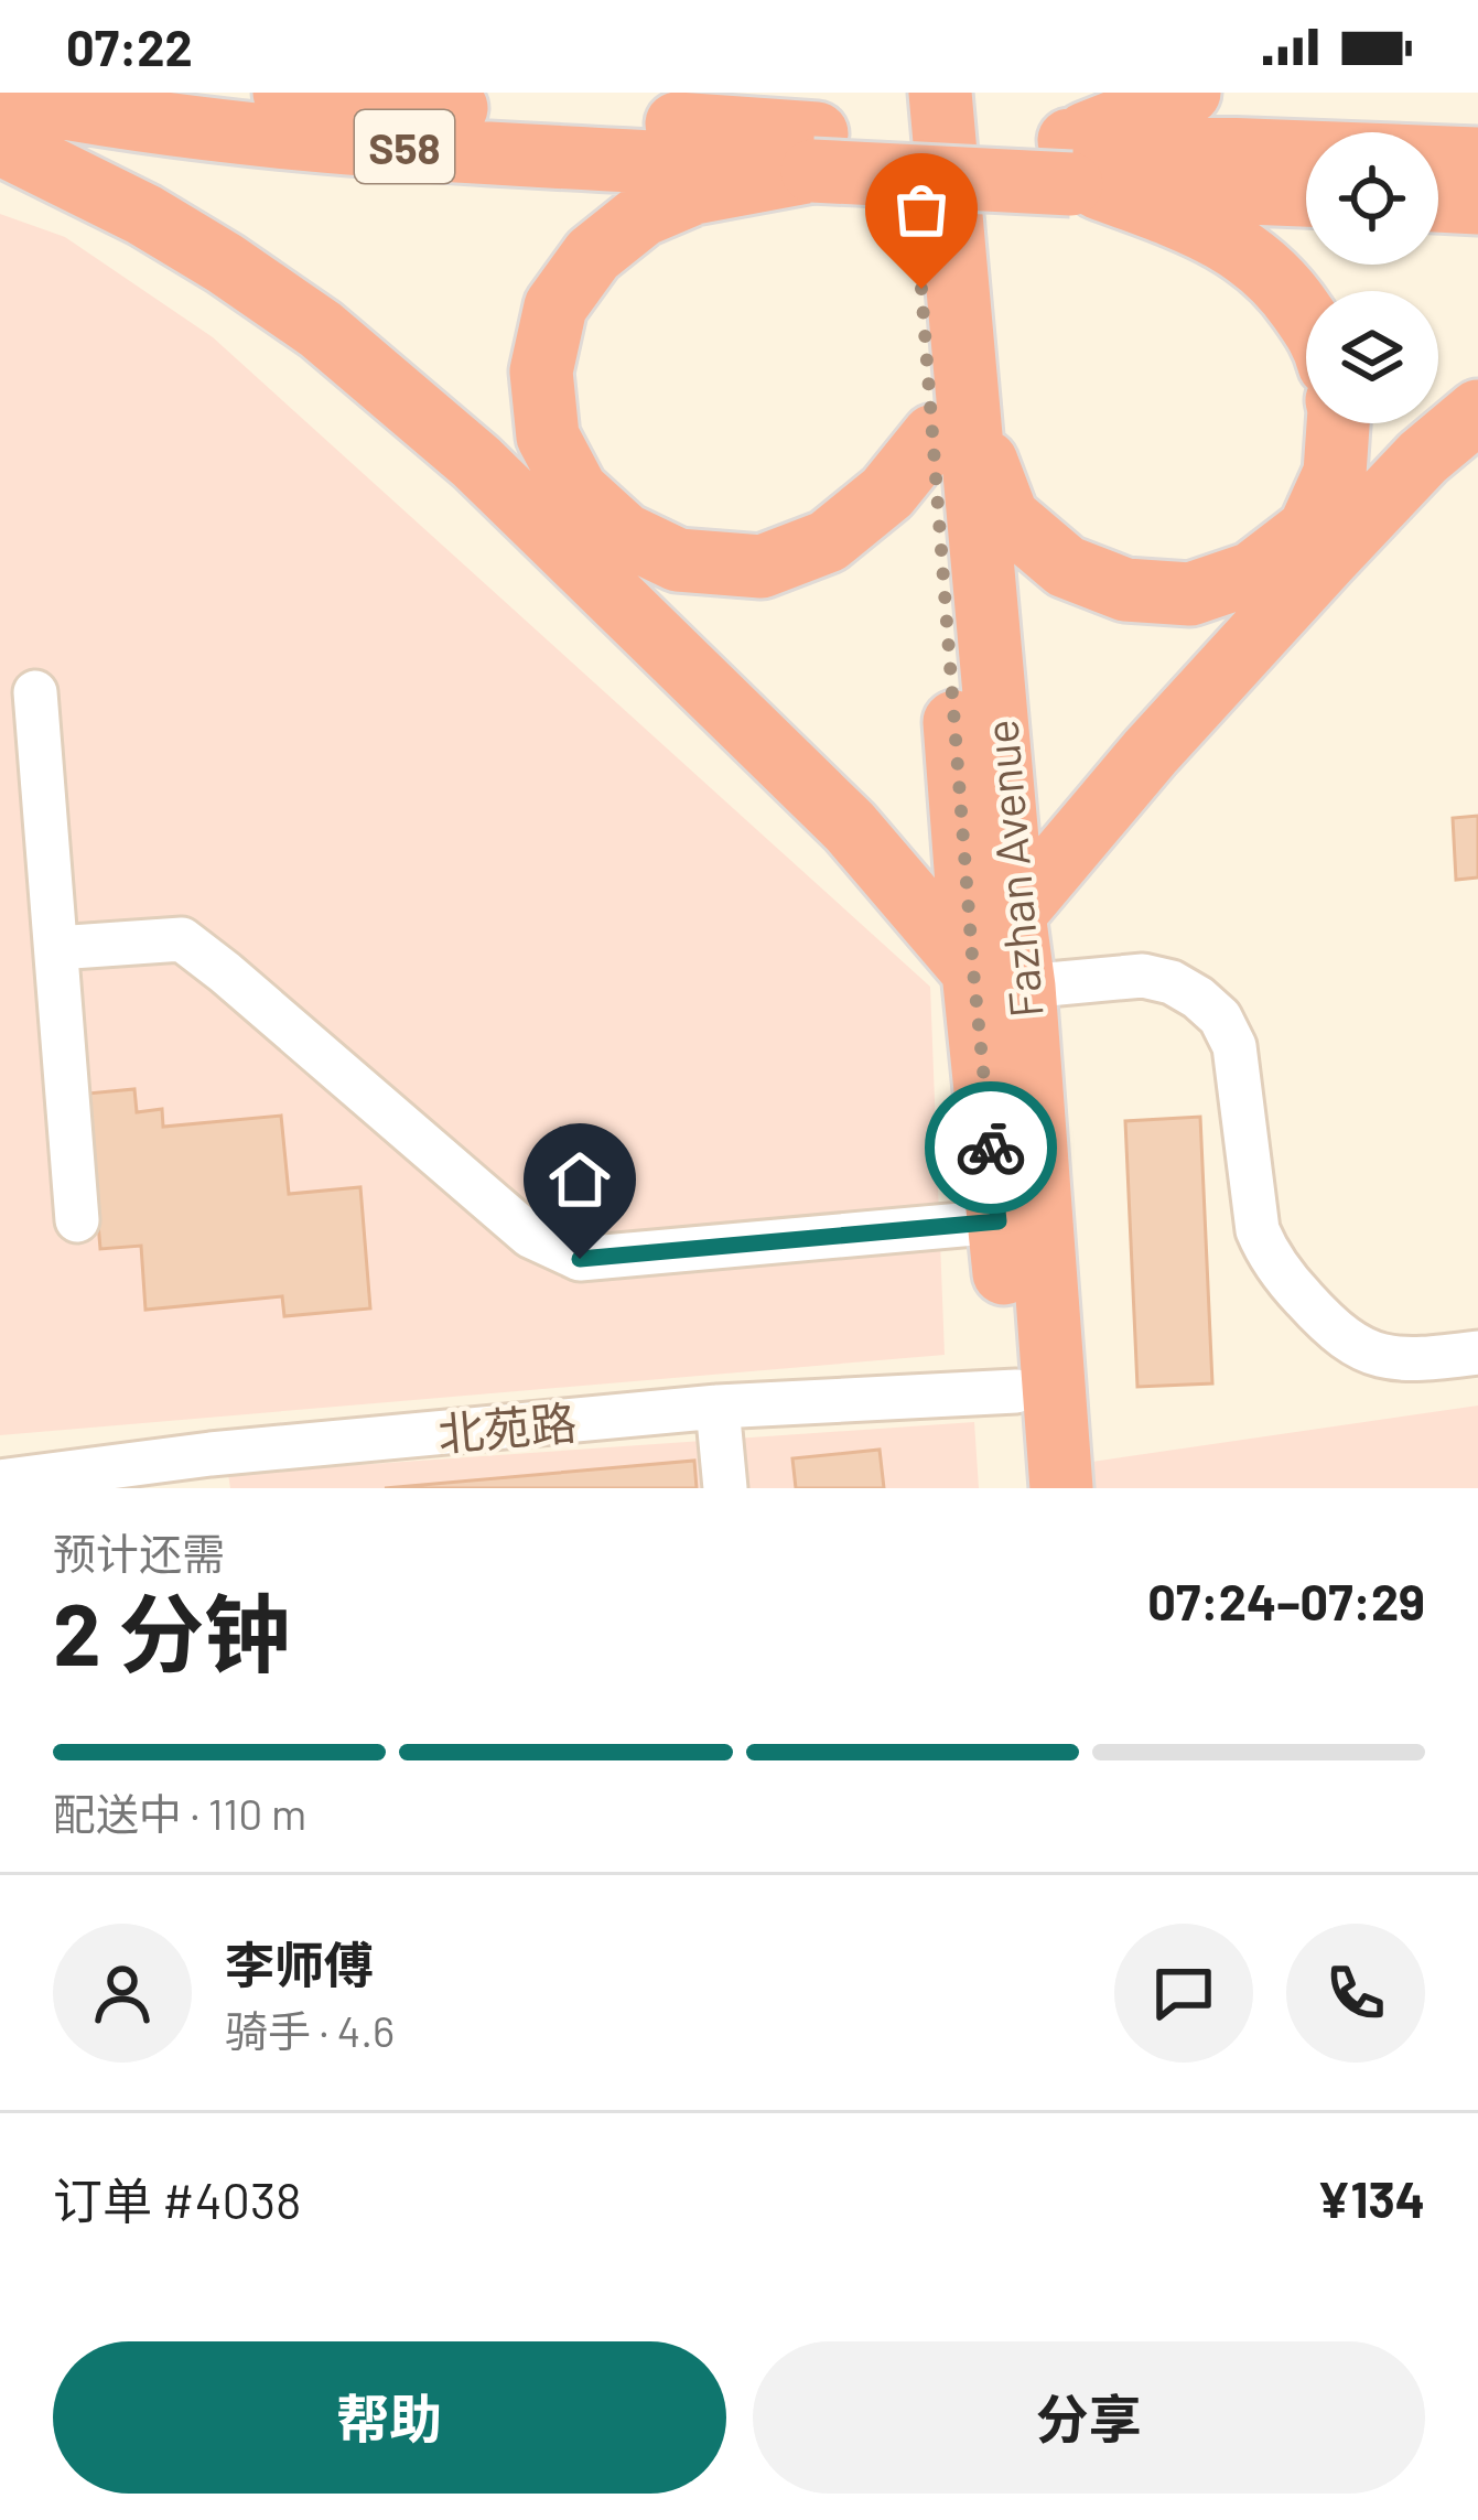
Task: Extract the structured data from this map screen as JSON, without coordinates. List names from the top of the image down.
{
  "streets": {
    "highway": ["S58", "Fazhan Avenue"],
    "street": ["北苑路"]
  },
  "crossings": [
    ["Fazhan Avenue", "北苑路"]
  ],
  "page": {
    "status": "07:22",
    "heading": ["2 分钟", "预计还需", "07:24–07:29"],
    "panel": [
      "李师傅",
      "骑手 · 4.6",
      "订单 #4038",
      "¥134"
    ],
    "bar": "配送中 · 110 m",
    "buttons": ["帮助", "分享"]
  }
}
